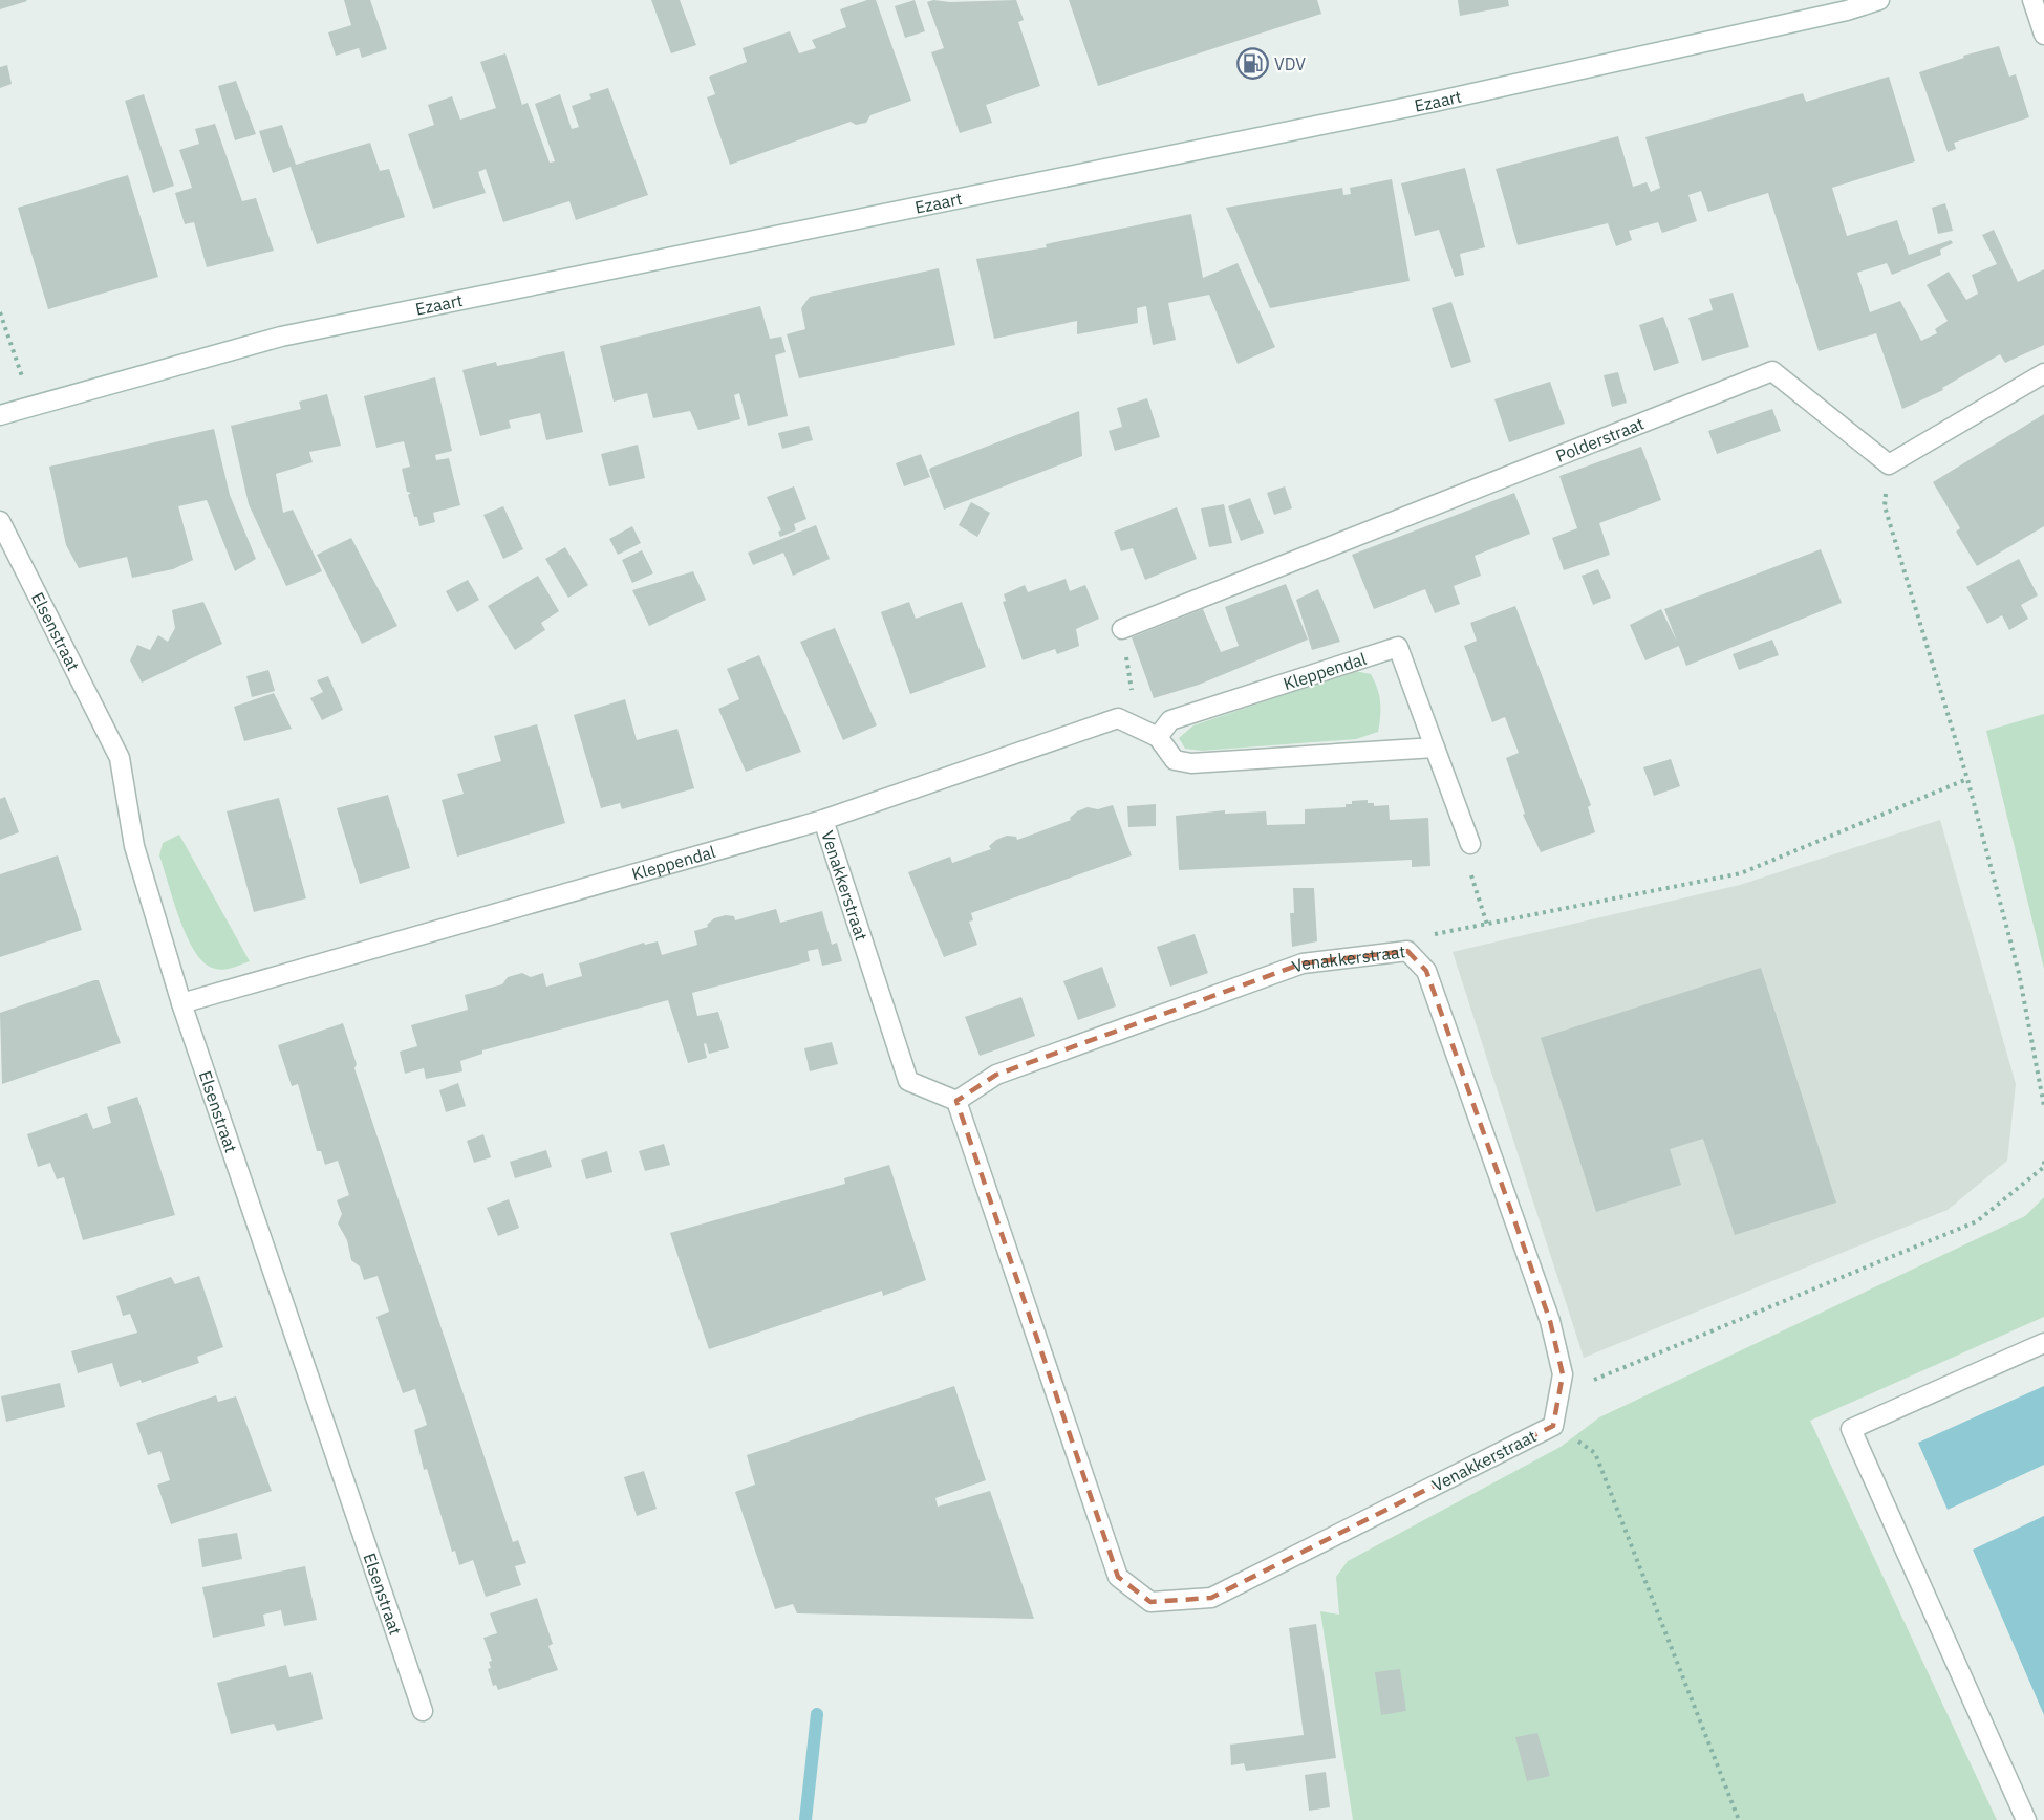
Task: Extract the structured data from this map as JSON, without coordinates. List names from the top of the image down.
{
  "streets": {
    "street": [
      "Ezaart",
      "Polderstraat",
      "Elsenstraat",
      "Kleppendal",
      "Venakkerstraat"
    ]
  },
  "crossings": [
    ["Elsenstraat", "Kleppendal"],
    ["Kleppendal", "Venakkerstraat"]
  ],
  "places": {
    "fuel station": ["VDV"]
  }
}
